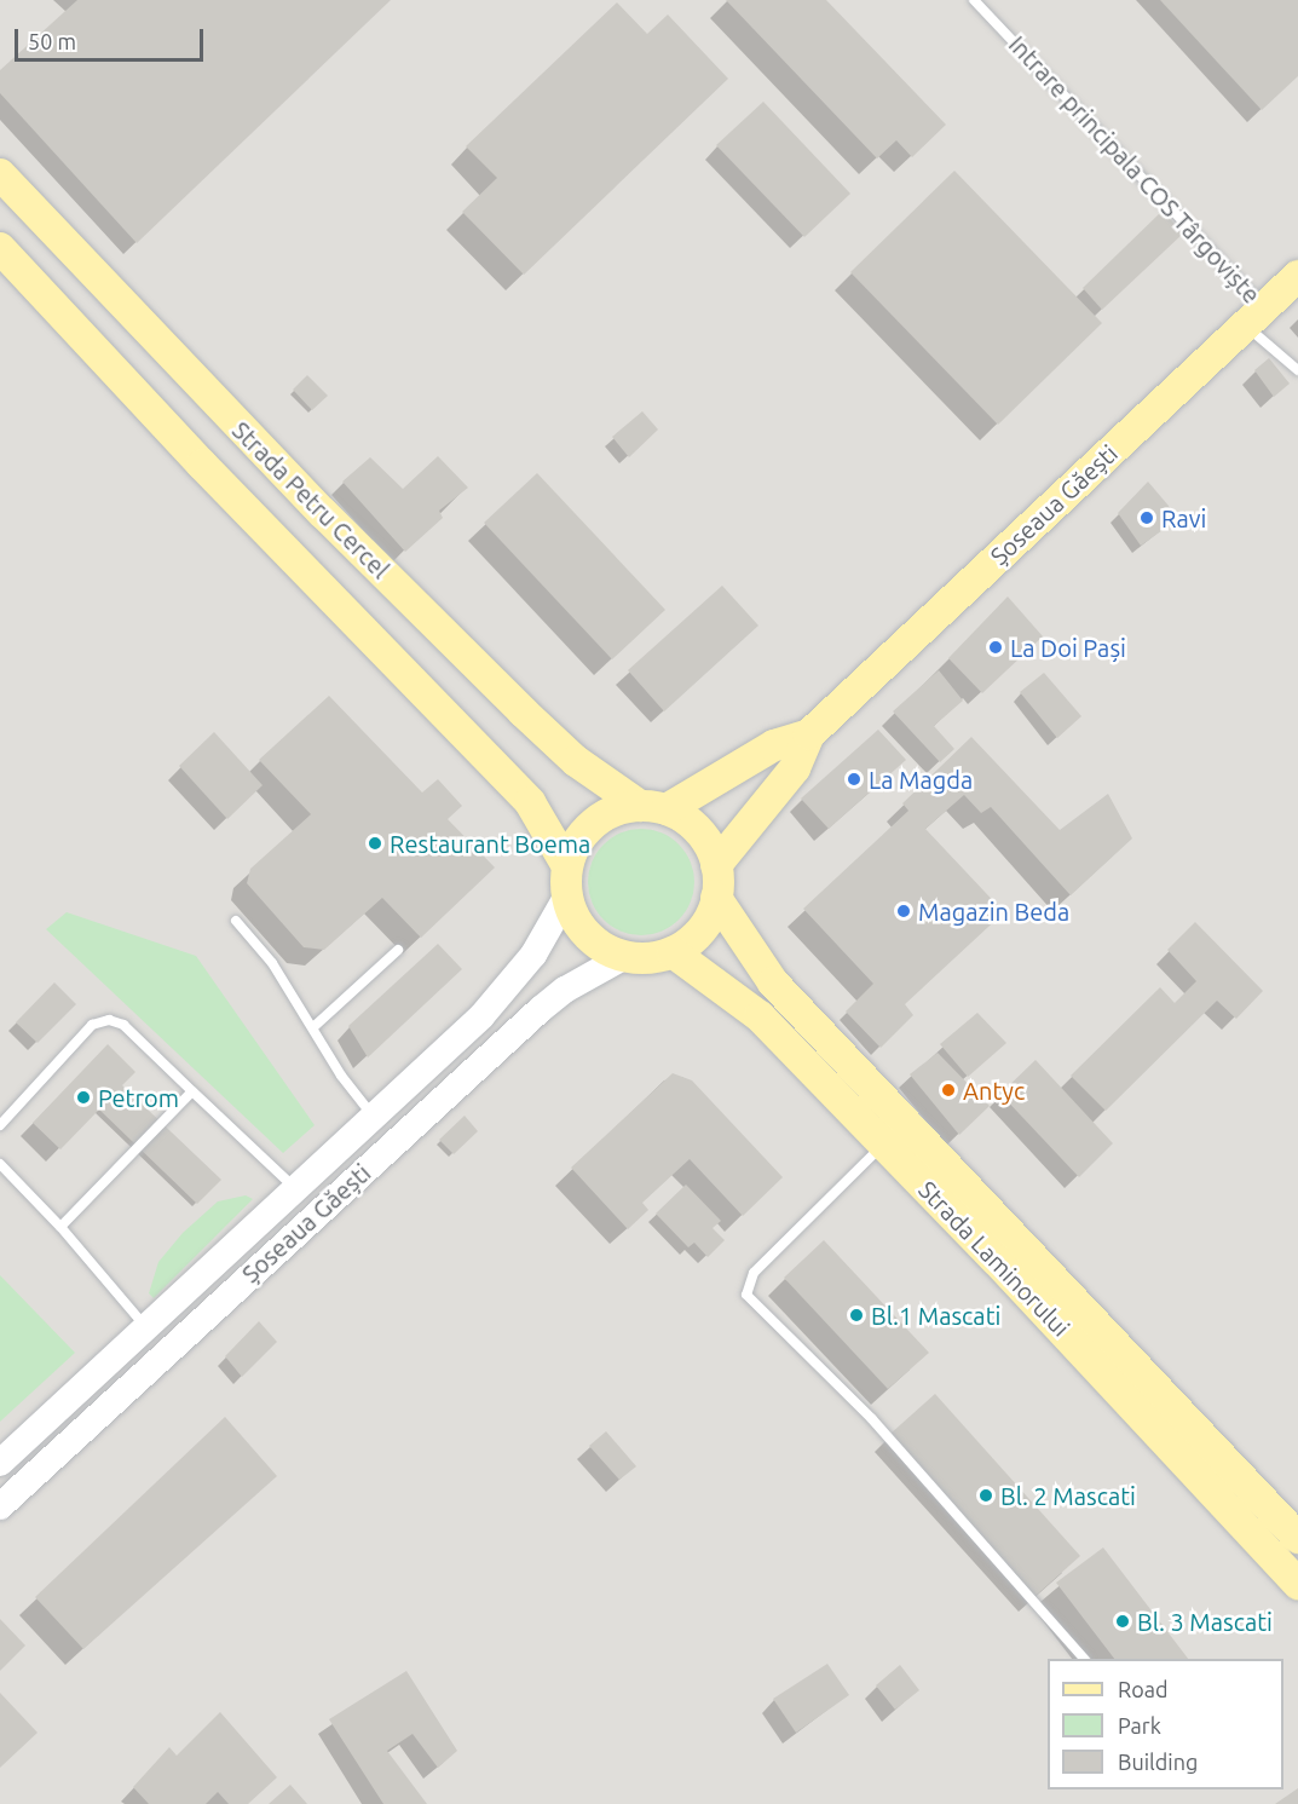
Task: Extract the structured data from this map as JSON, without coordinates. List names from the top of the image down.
{
  "streets": {
    "main road": ["Strada Petru Cercel", "Șoseaua Găești", "Strada Laminorului"],
    "lane": ["Intrare principala COS Târgoviște"]
  },
  "crossings": [
    ["Intrare principala COS Târgoviște", "Șoseaua Găești"],
    ["Strada Petru Cercel", "Șoseaua Găești"],
    ["Strada Petru Cercel", "Strada Laminorului"],
    ["Șoseaua Găești", "Strada Laminorului"]
  ],
  "places": [
    "Ravi",
    "La Doi Pași",
    "La Magda",
    "Restaurant Boema",
    "Magazin Beda",
    "Antyc",
    "Petrom",
    "Bl.1 Mascati",
    "Bl. 2 Mascati",
    "Bl. 3 Mascati"
  ],
  "legend": ["Road", "Park", "Building"],
  "scale_bar": "50 m"
}
